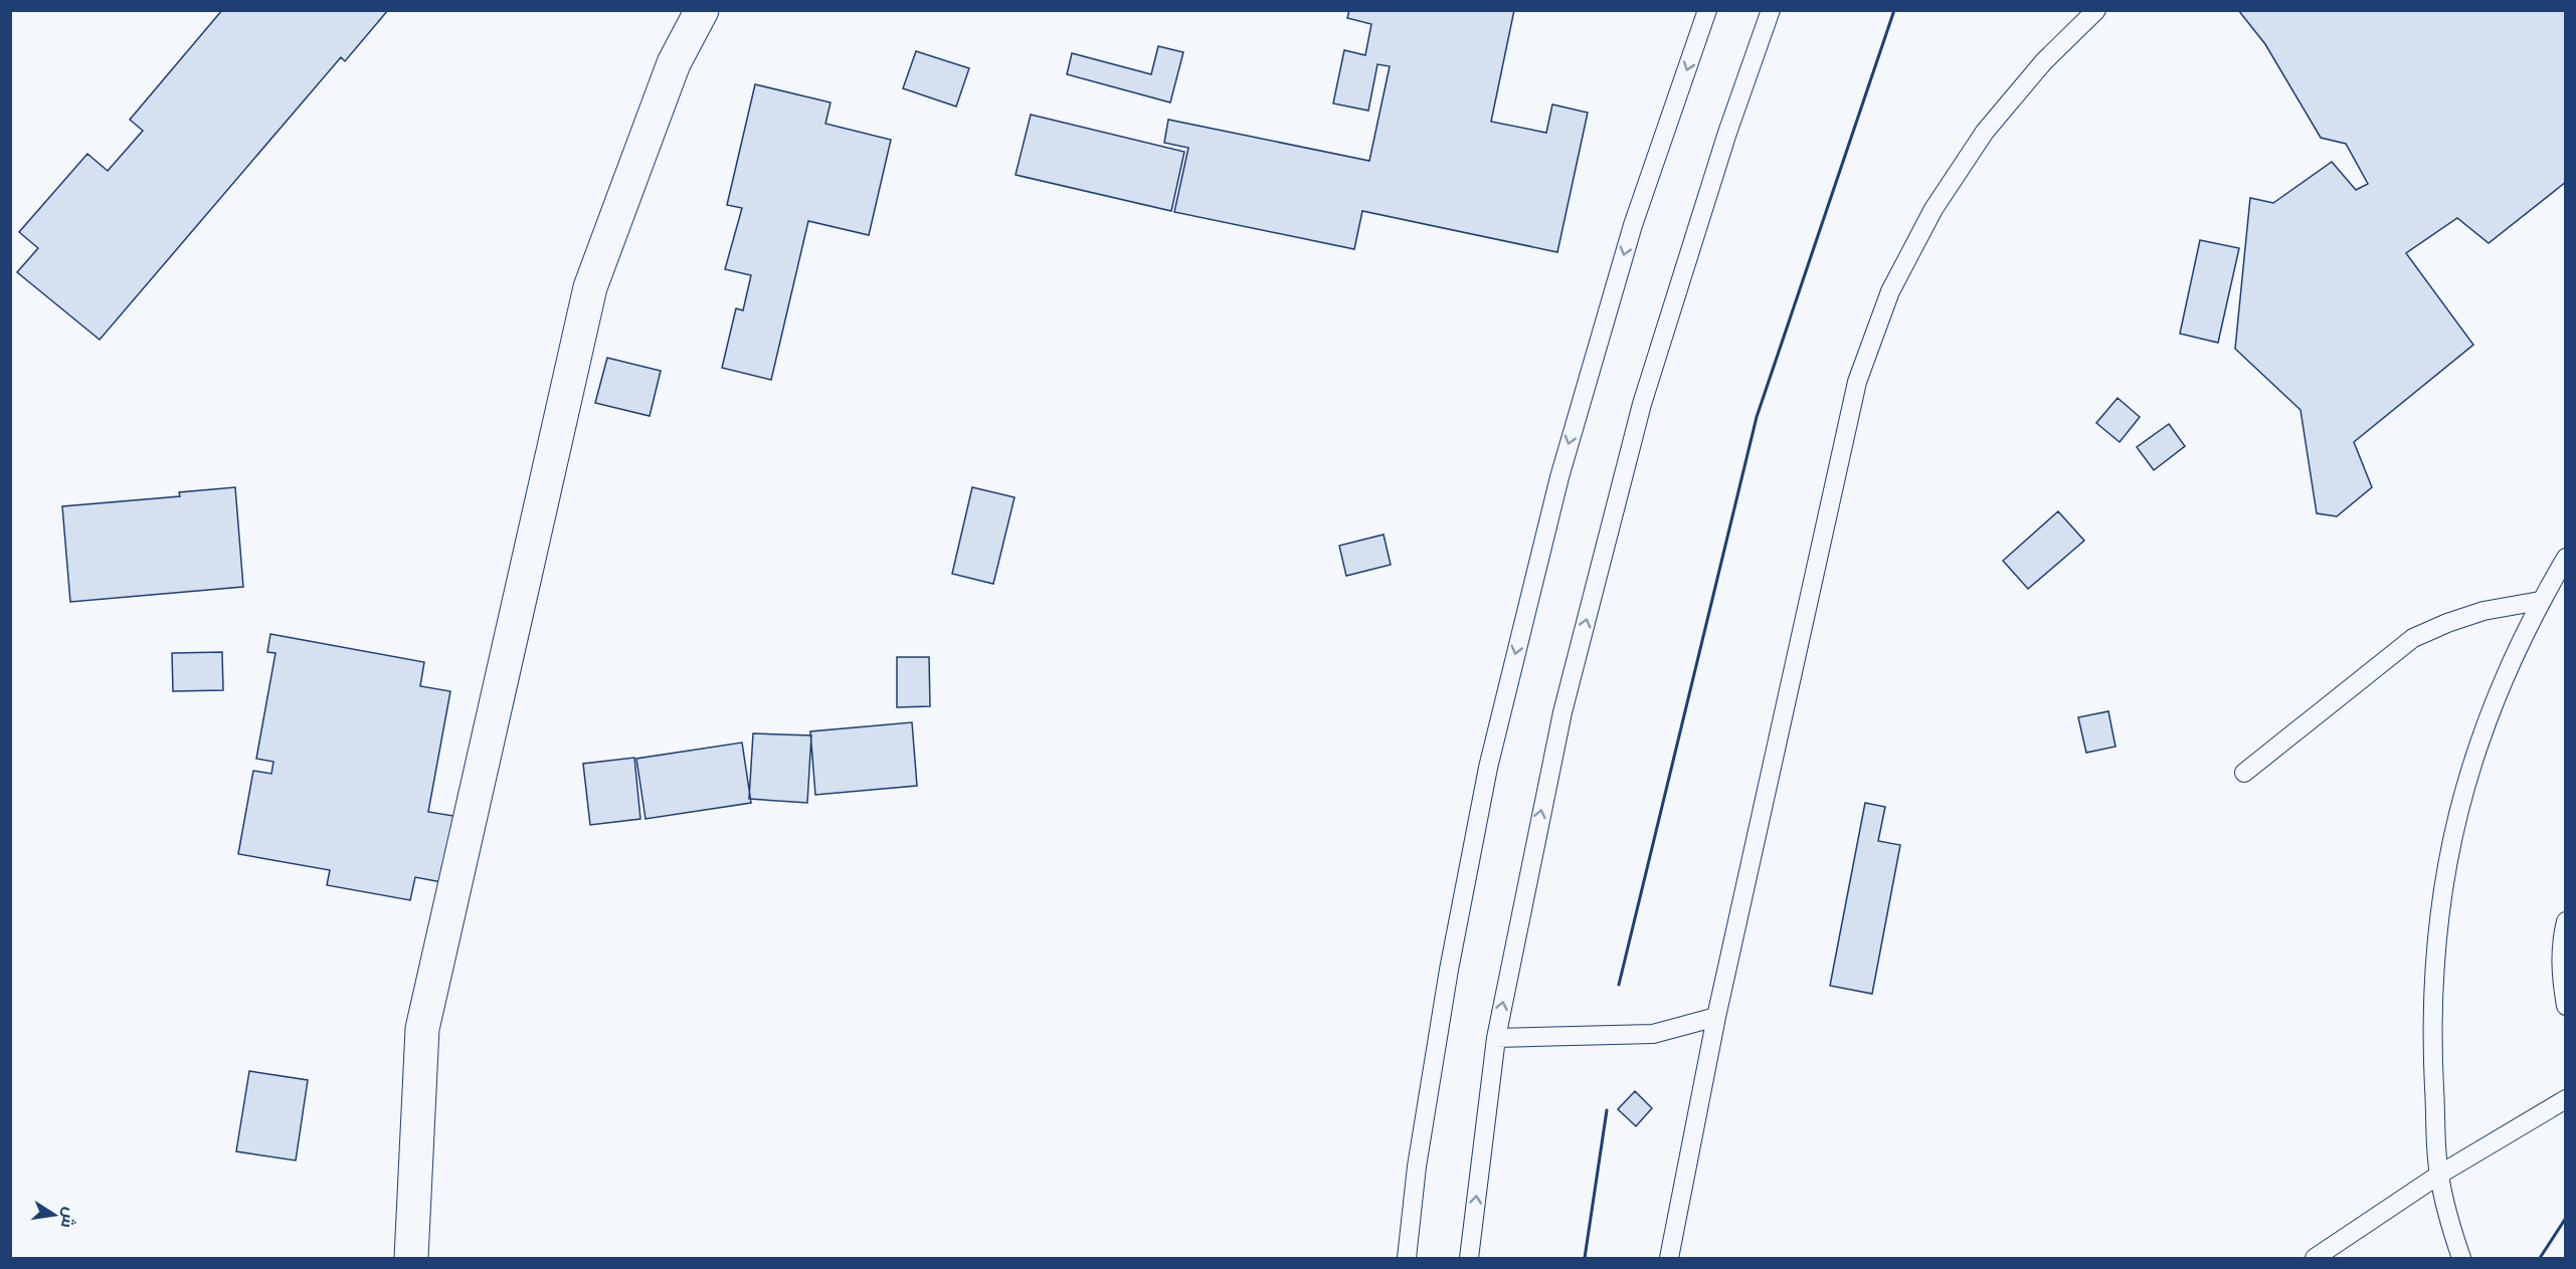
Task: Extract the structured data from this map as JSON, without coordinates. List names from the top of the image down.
{
  "north": "right"
}
